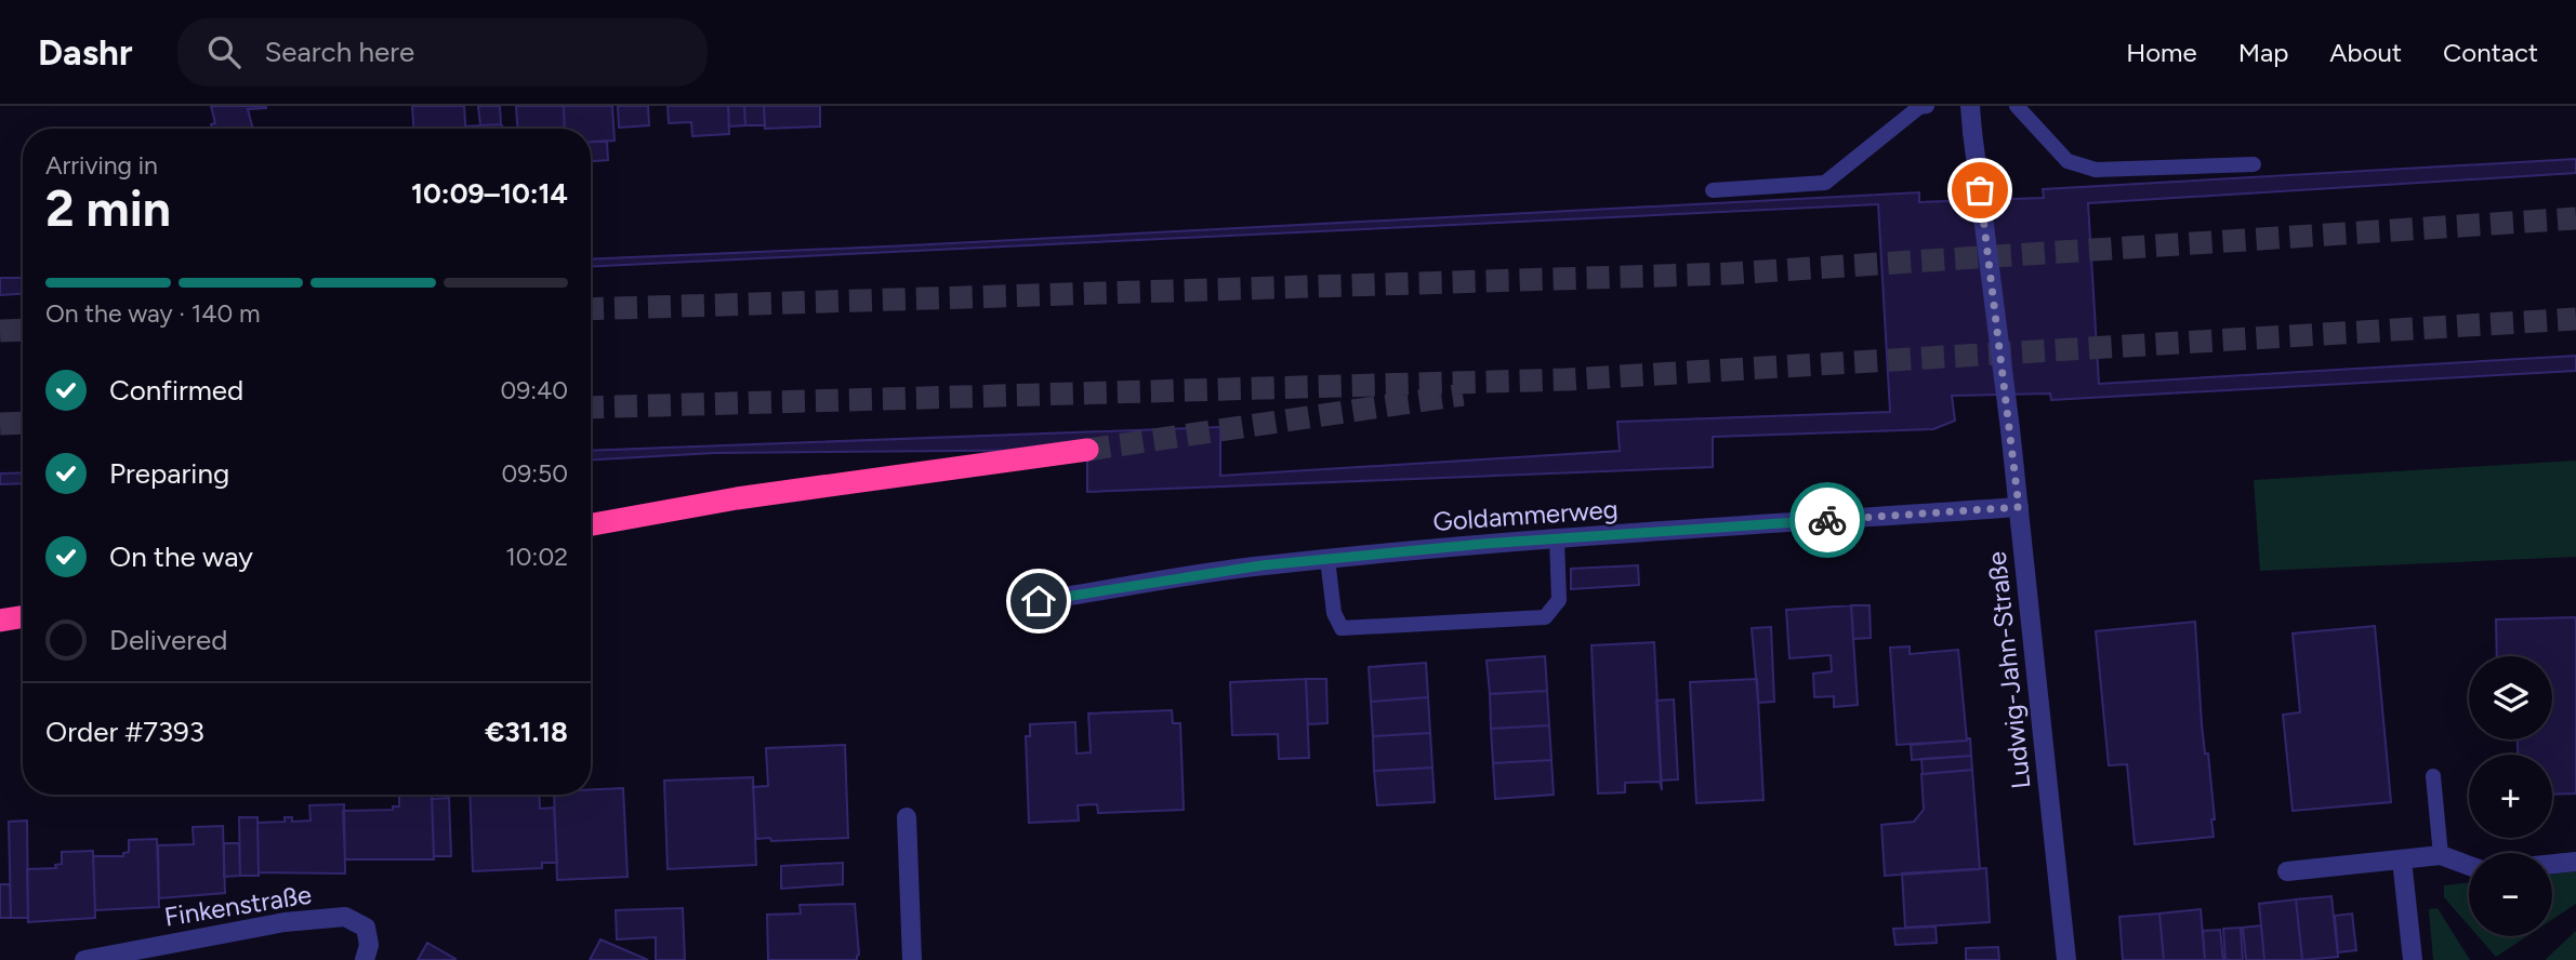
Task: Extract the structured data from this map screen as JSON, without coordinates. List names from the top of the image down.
{
  "streets": {
    "street": ["Goldammerweg", "Ludwig-Jahn-Straße", "Finkenstraße"]
  },
  "crossings": [
    ["Goldammerweg", "Ludwig-Jahn-Straße"]
  ],
  "page": {
    "header": "Dashr",
    "search": "Search here",
    "nav": [
      "Home",
      "Map",
      "About",
      "Contact"
    ],
    "heading": ["2 min", "Arriving in", "10:09–10:14"],
    "panel": ["Order #7393", "€31.18"],
    "bar": "On the way · 140 m",
    "list": [
      ["Confirmed", "09:40"],
      ["Preparing", "09:50"],
      ["On the way", "10:02"],
      "Delivered"
    ],
    "map_buttons": ["+", "−"]
  }
}
